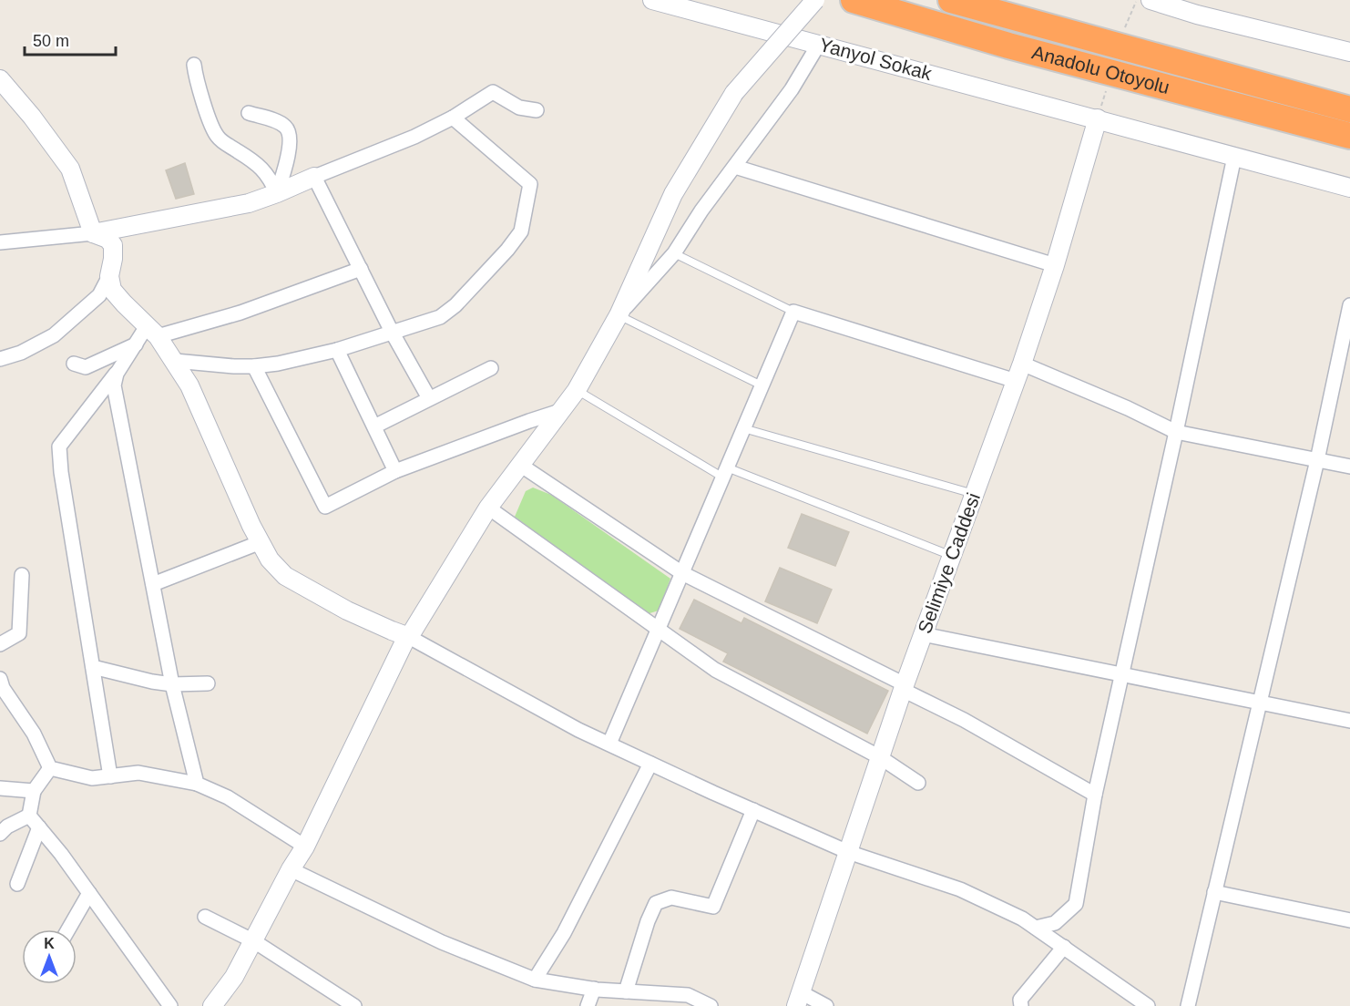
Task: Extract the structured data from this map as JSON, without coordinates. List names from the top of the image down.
{
  "streets": {
    "highway": ["Anadolu Otoyolu"],
    "street": ["Yanyol Sokak", "Selimiye Caddesi"]
  },
  "crossings": [
    ["Yanyol Sokak", "Selimiye Caddesi"]
  ],
  "scale_bar": "50 m",
  "north": "top"
}
